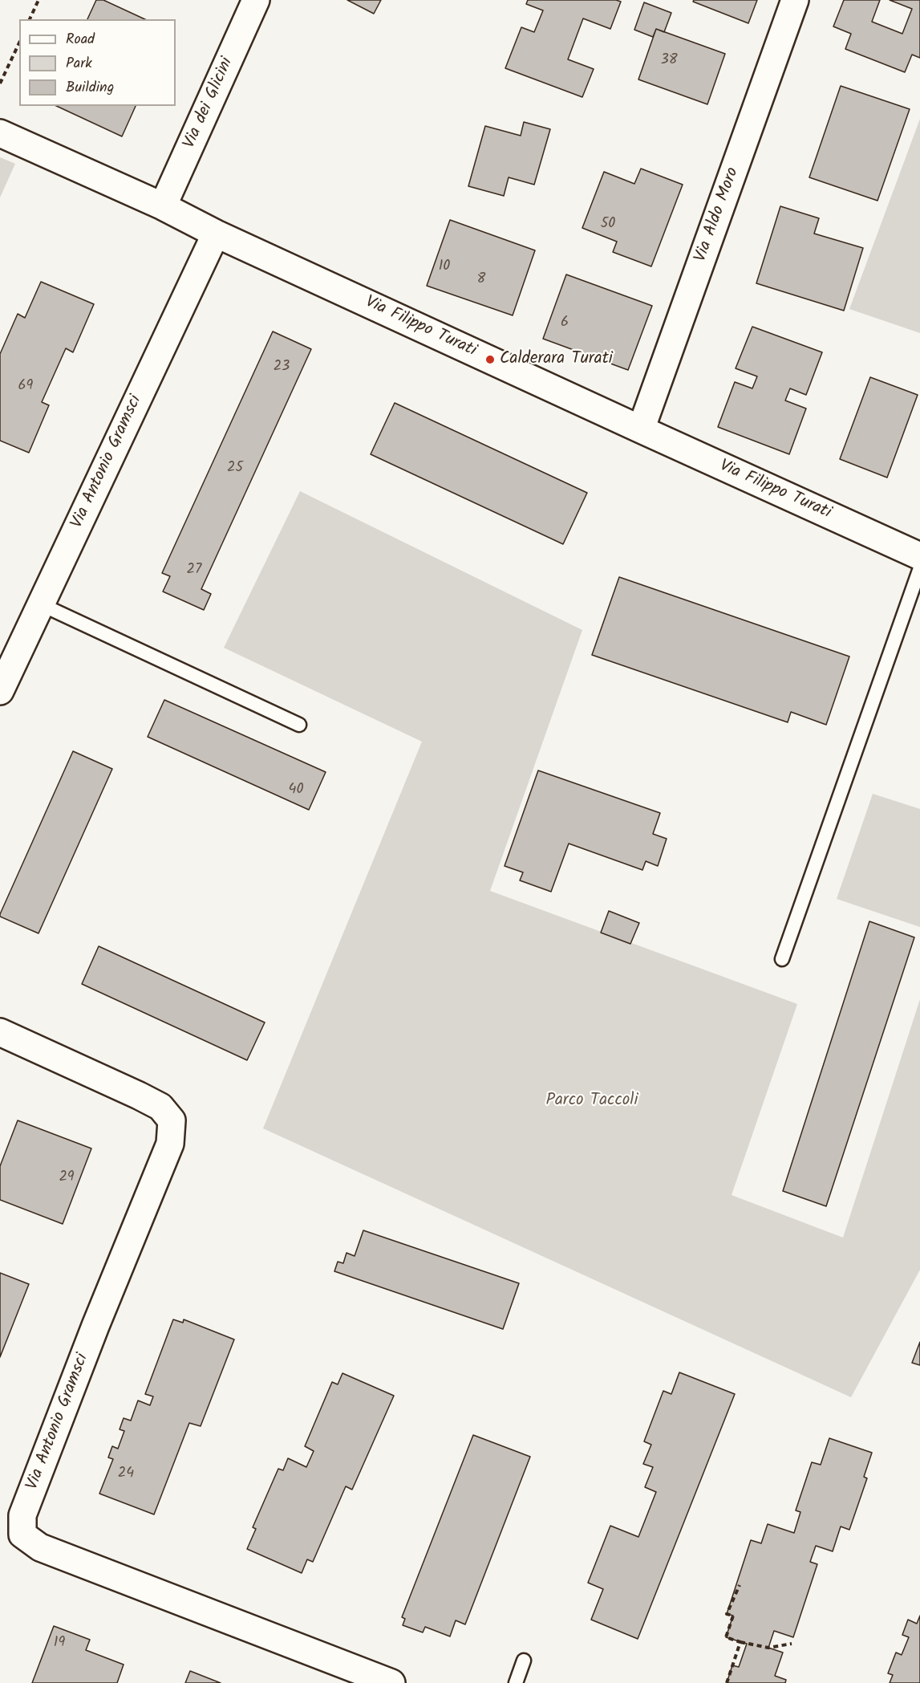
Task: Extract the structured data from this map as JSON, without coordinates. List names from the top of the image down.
{
  "streets": {
    "street": [
      "Via dei Glicini",
      "Via Aldo Moro",
      "Via Filippo Turati",
      "Via Antonio Gramsci"
    ]
  },
  "crossings": [
    ["Via dei Glicini", "Via Filippo Turati"],
    ["Via Aldo Moro", "Via Filippo Turati"],
    ["Via Filippo Turati", "Via Antonio Gramsci"]
  ],
  "parks": ["Parco Taccoli"],
  "places": ["Calderara Turati"],
  "house_numbers": [
    "38",
    "50",
    "10",
    "8",
    "6",
    "23",
    "69",
    "25",
    "27",
    "40",
    "29",
    "24",
    "19"
  ],
  "legend": ["Road", "Park", "Building"]
}
